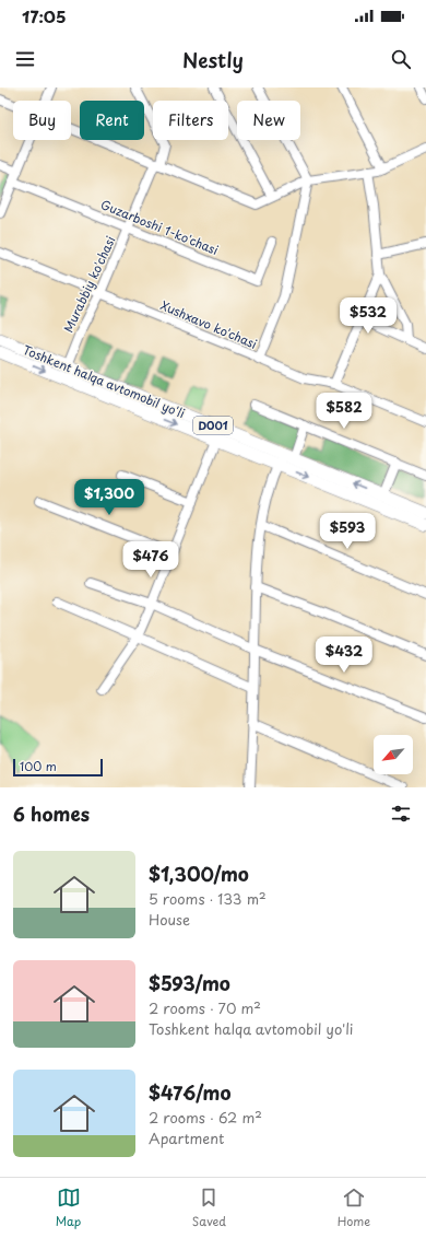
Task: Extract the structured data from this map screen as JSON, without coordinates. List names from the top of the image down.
{
  "streets": {
    "highway": ["Toshkent halqa avtomobil yo'li", "D001"],
    "street": ["Guzarboshi 1-ko'chasi", "Murabbiy ko'chasi", "Xushxavo ko'chasi"]
  },
  "crossings": [
    ["Guzarboshi 1-ko'chasi", "Murabbiy ko'chasi"],
    ["Murabbiy ko'chasi", "Xushxavo ko'chasi"],
    ["Murabbiy ko'chasi", "Toshkent halqa avtomobil yo'li"]
  ],
  "scale_bar": "100 m",
  "north": "bottom left",
  "page": {
    "status": "17:05",
    "header": "Nestly",
    "chip": [
      "Buy",
      "Rent",
      "Filters",
      "New"
    ],
    "price": [
      "$532",
      "$582",
      "$1,300",
      "$593",
      "$476",
      "$432"
    ],
    "scale": "100 m",
    "heading": "6 homes",
    "list": [
      {
        "name": "$1,300/mo",
        "note": "5 rooms · 133 m² · House"
      },
      {
        "name": "$593/mo",
        "note": "2 rooms · 70 m² · Toshkent halqa avtomobil yo'li"
      },
      {
        "name": "$476/mo",
        "note": "2 rooms · 62 m² · Apartment"
      }
    ],
    "tabs": ["Map", "Saved", "Home"]
  }
}
